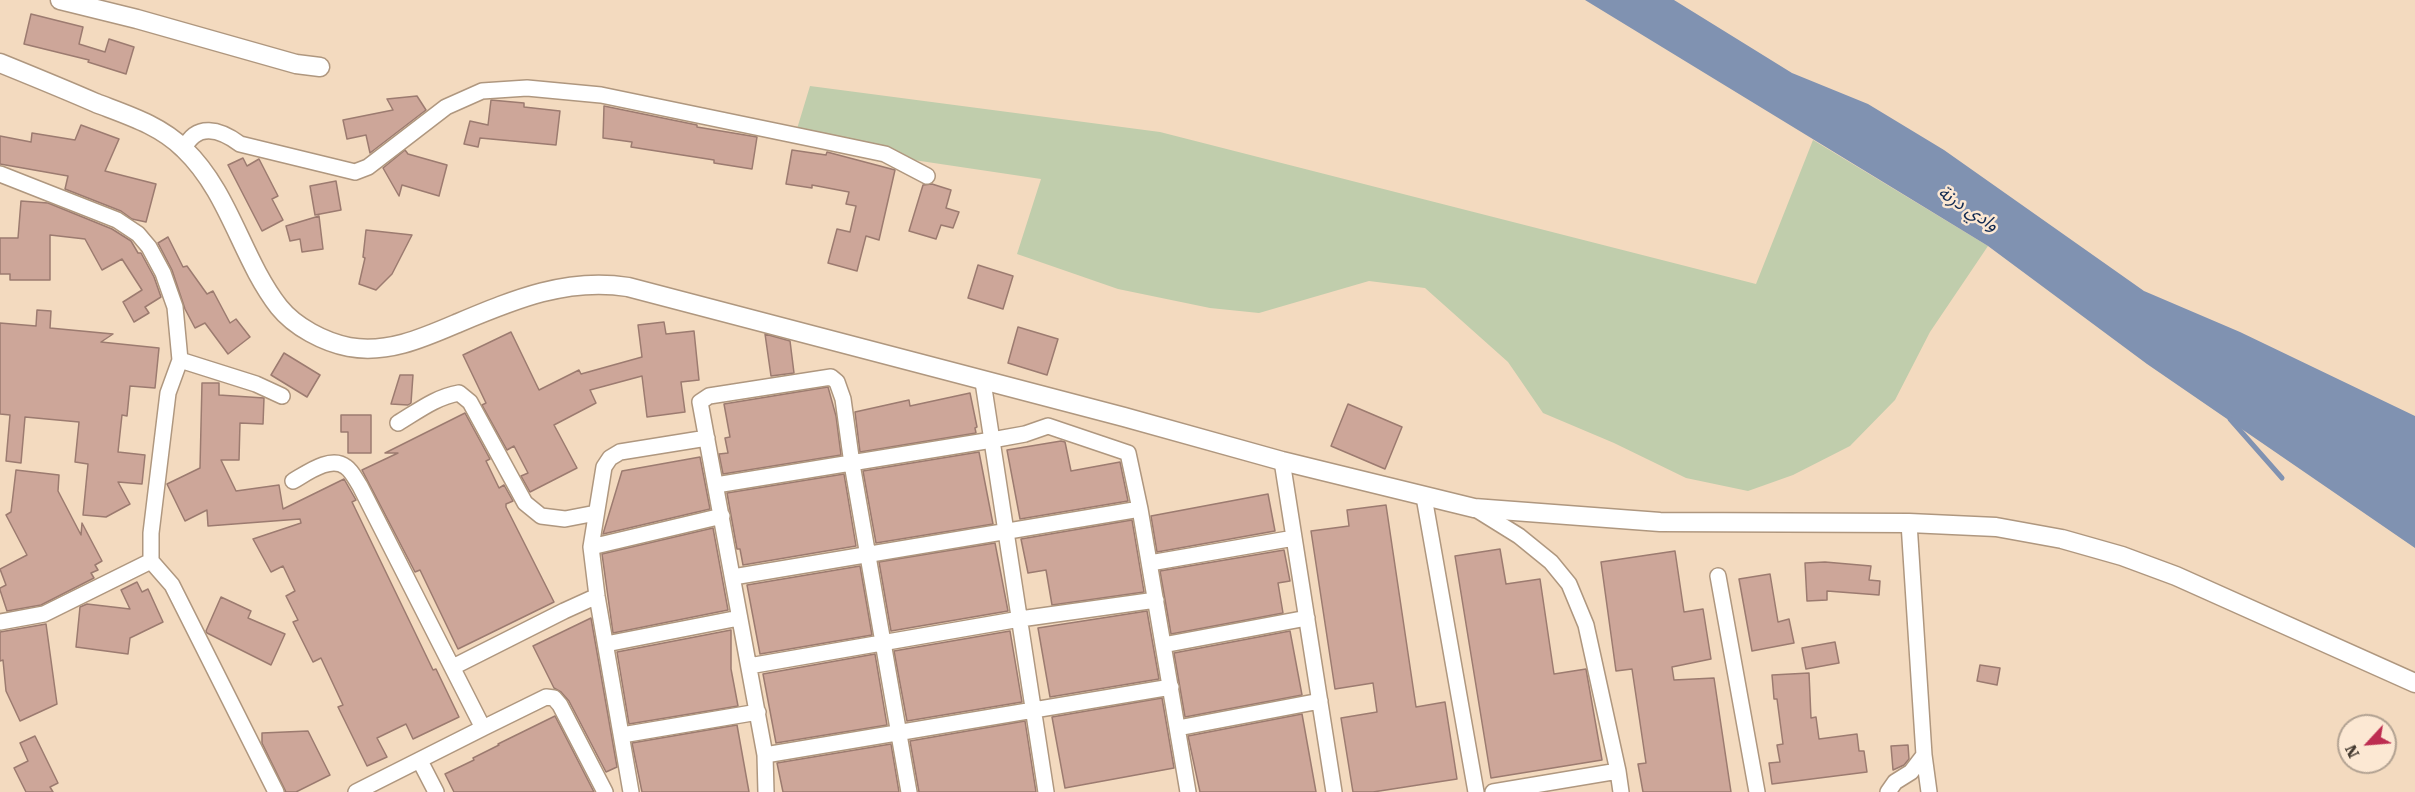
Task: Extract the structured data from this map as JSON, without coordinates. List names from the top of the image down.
{
  "water": ["وادي درنة"],
  "north": "bottom left"
}
